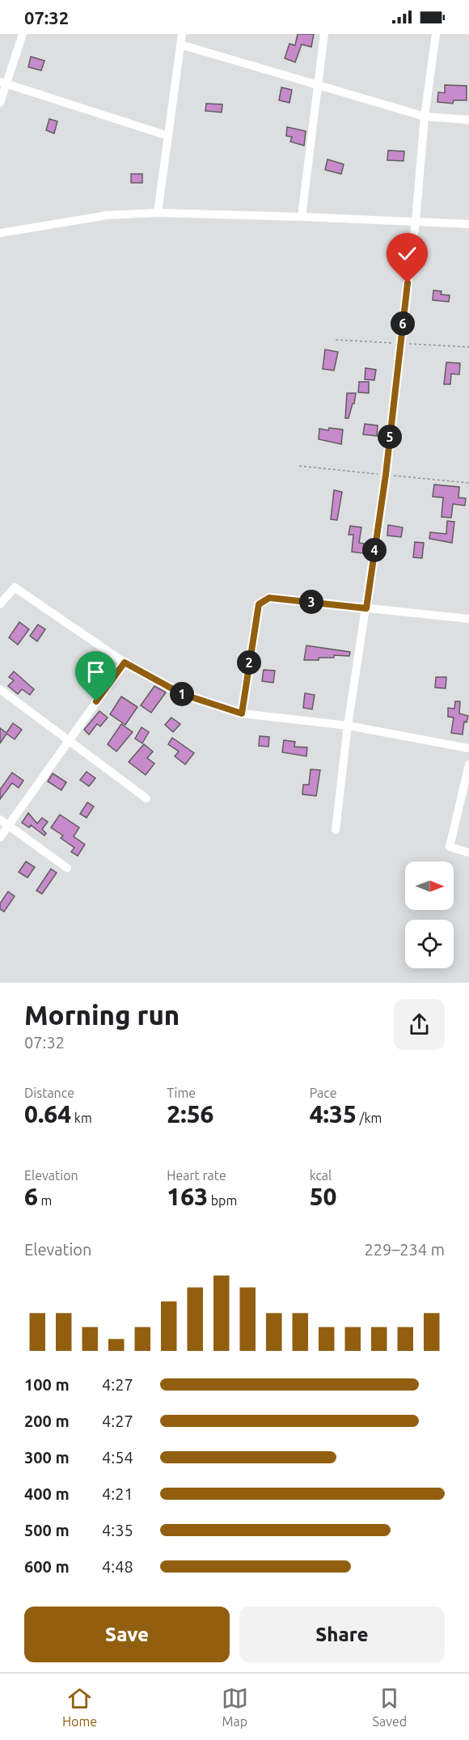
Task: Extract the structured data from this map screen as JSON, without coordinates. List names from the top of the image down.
{
  "north": "right",
  "page": {
    "status": "07:32",
    "pins": [
      "6",
      "5",
      "4",
      "3",
      "2",
      "1"
    ],
    "heading": ["Morning run", "07:32"],
    "stats": [
      ["Distance", "0.64 km"],
      ["Time", "2:56"],
      ["Pace", "4:35 /km"],
      ["Elevation", "6 m"],
      ["Heart rate", "163 bpm"],
      ["kcal", "50"]
    ],
    "chart": ["Elevation", "229–234 m"],
    "list": [
      {
        "name": "100 m",
        "note": "4:27"
      },
      {
        "name": "200 m",
        "note": "4:27"
      },
      {
        "name": "300 m",
        "note": "4:54"
      },
      {
        "name": "400 m",
        "note": "4:21"
      },
      {
        "name": "500 m",
        "note": "4:35"
      },
      {
        "name": "600 m",
        "note": "4:48"
      }
    ],
    "buttons": ["Save", "Share"],
    "tabs": ["Home", "Map", "Saved"]
  }
}
